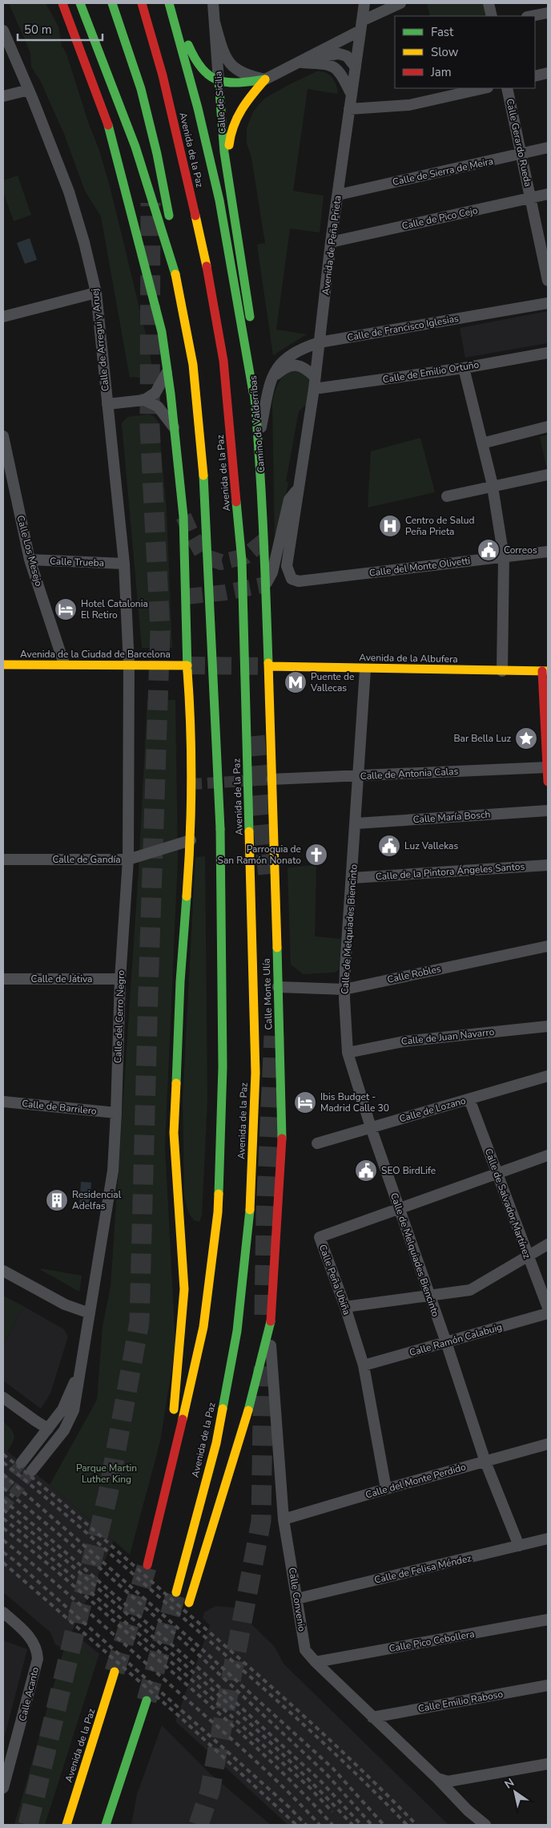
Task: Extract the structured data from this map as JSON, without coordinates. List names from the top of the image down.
{
  "streets": {
    "main road": [
      "Calle de Sicilia",
      "Avenida de la Paz",
      "Camino de Valderribas",
      "Avenida de la Ciudad de Barcelona",
      "Avenida de la Albufera",
      "Calle Monte Ulía"
    ],
    "street": [
      "Calle Gerardo Rueda",
      "Calle de Sierra de Meira",
      "Calle de Pico Cejo",
      "Avenida de Peña Prieta",
      "Calle de Francisco Iglesias",
      "Calle de Arregui y Aruej",
      "Calle de Emilio Ortuño",
      "Calle Los Mesejo",
      "Calle Trueba",
      "Calle del Monte Olivetti",
      "Calle de Antonia Calas",
      "Calle María Bosch",
      "Calle de Gandía",
      "Calle de la Pintora Ángeles Santos",
      "Calle de Melquiades Biencinto",
      "Calle Robles",
      "Calle de Játiva",
      "Calle del Cerro Negro",
      "Calle de Juan Navarro",
      "Calle de Barrilero",
      "Calle de Lozano",
      "Calle de Salvador Martínez",
      "Calle Peña Ubiña",
      "Calle Ramón Calabuig",
      "Calle del Monte Perdido",
      "Calle de Felisa Méndez",
      "Calle Convenio",
      "Calle Pico Cebollera",
      "Calle Acanto",
      "Calle Emilio Raboso"
    ]
  },
  "crossings": [
    ["Calle de Sicilia", "Camino de Valderribas"],
    ["Calle Gerardo Rueda", "Calle de Sierra de Meira"],
    ["Calle Gerardo Rueda", "Calle de Pico Cejo"],
    ["Calle de Sierra de Meira", "Avenida de Peña Prieta"],
    ["Calle de Pico Cejo", "Avenida de Peña Prieta"],
    ["Avenida de Peña Prieta", "Calle de Francisco Iglesias"],
    ["Avenida de Peña Prieta", "Calle de Emilio Ortuño"],
    ["Avenida de Peña Prieta", "Camino de Valderribas"],
    ["Avenida de Peña Prieta", "Calle del Monte Olivetti"],
    ["Calle de Francisco Iglesias", "Camino de Valderribas"],
    ["Calle de Arregui y Aruej", "Calle Trueba"],
    ["Calle de Arregui y Aruej", "Avenida de la Ciudad de Barcelona"],
    ["Calle de Arregui y Aruej", "Calle del Cerro Negro"],
    ["Camino de Valderribas", "Avenida de la Albufera"],
    ["Camino de Valderribas", "Calle Monte Ulía"],
    ["Calle Los Mesejo", "Calle Trueba"],
    ["Calle Los Mesejo", "Avenida de la Ciudad de Barcelona"],
    ["Avenida de la Ciudad de Barcelona", "Calle del Cerro Negro"],
    ["Avenida de la Albufera", "Calle de Melquiades Biencinto"],
    ["Avenida de la Albufera", "Calle Monte Ulía"],
    ["Calle de Antonia Calas", "Calle de Melquiades Biencinto"],
    ["Calle de Antonia Calas", "Calle Monte Ulía"],
    ["Calle María Bosch", "Calle de Melquiades Biencinto"],
    ["Calle de Gandía", "Calle del Cerro Negro"],
    ["Calle de la Pintora Ángeles Santos", "Calle de Melquiades Biencinto"],
    ["Calle de Melquiades Biencinto", "Calle Robles"],
    ["Calle de Melquiades Biencinto", "Calle de Juan Navarro"],
    ["Calle de Melquiades Biencinto", "Calle de Lozano"],
    ["Calle de Melquiades Biencinto", "Calle Peña Ubiña"],
    ["Calle de Melquiades Biencinto", "Calle Ramón Calabuig"],
    ["Calle de Melquiades Biencinto", "Calle del Monte Perdido"],
    ["Calle de Melquiades Biencinto", "Calle de Felisa Méndez"],
    ["Calle Robles", "Calle Monte Ulía"],
    ["Calle de Játiva", "Calle del Cerro Negro"],
    ["Calle Monte Ulía", "Calle Convenio"],
    ["Calle del Cerro Negro", "Calle de Barrilero"],
    ["Calle de Lozano", "Calle de Salvador Martínez"],
    ["Calle de Salvador Martínez", "Calle Peña Ubiña"],
    ["Calle Peña Ubiña", "Calle Ramón Calabuig"],
    ["Calle Peña Ubiña", "Calle del Monte Perdido"],
    ["Calle del Monte Perdido", "Calle Convenio"],
    ["Calle de Felisa Méndez", "Calle Convenio"],
    ["Calle Convenio", "Calle Pico Cebollera"],
    ["Calle Convenio", "Calle Emilio Raboso"]
  ],
  "parks": ["Parque Martin Luther King"],
  "places": {
    "hospital": ["Centro de Salud Peña Prieta"],
    "public building": ["Correos", "Luz Vallekas", "SEO BirdLife"],
    "hotel": ["Hotel Catalonia El Retiro", "Ibis Budget - Madrid Calle 30"],
    "metro station": ["Puente de Vallecas"],
    "place": ["Bar Bella Luz"],
    "church": ["Parroquia de San Ramón Nonato"],
    "building": ["Residencial Adelfas"]
  },
  "legend": ["Fast", "Slow", "Jam"],
  "scale_bar": "50 m",
  "north": "top left"
}
